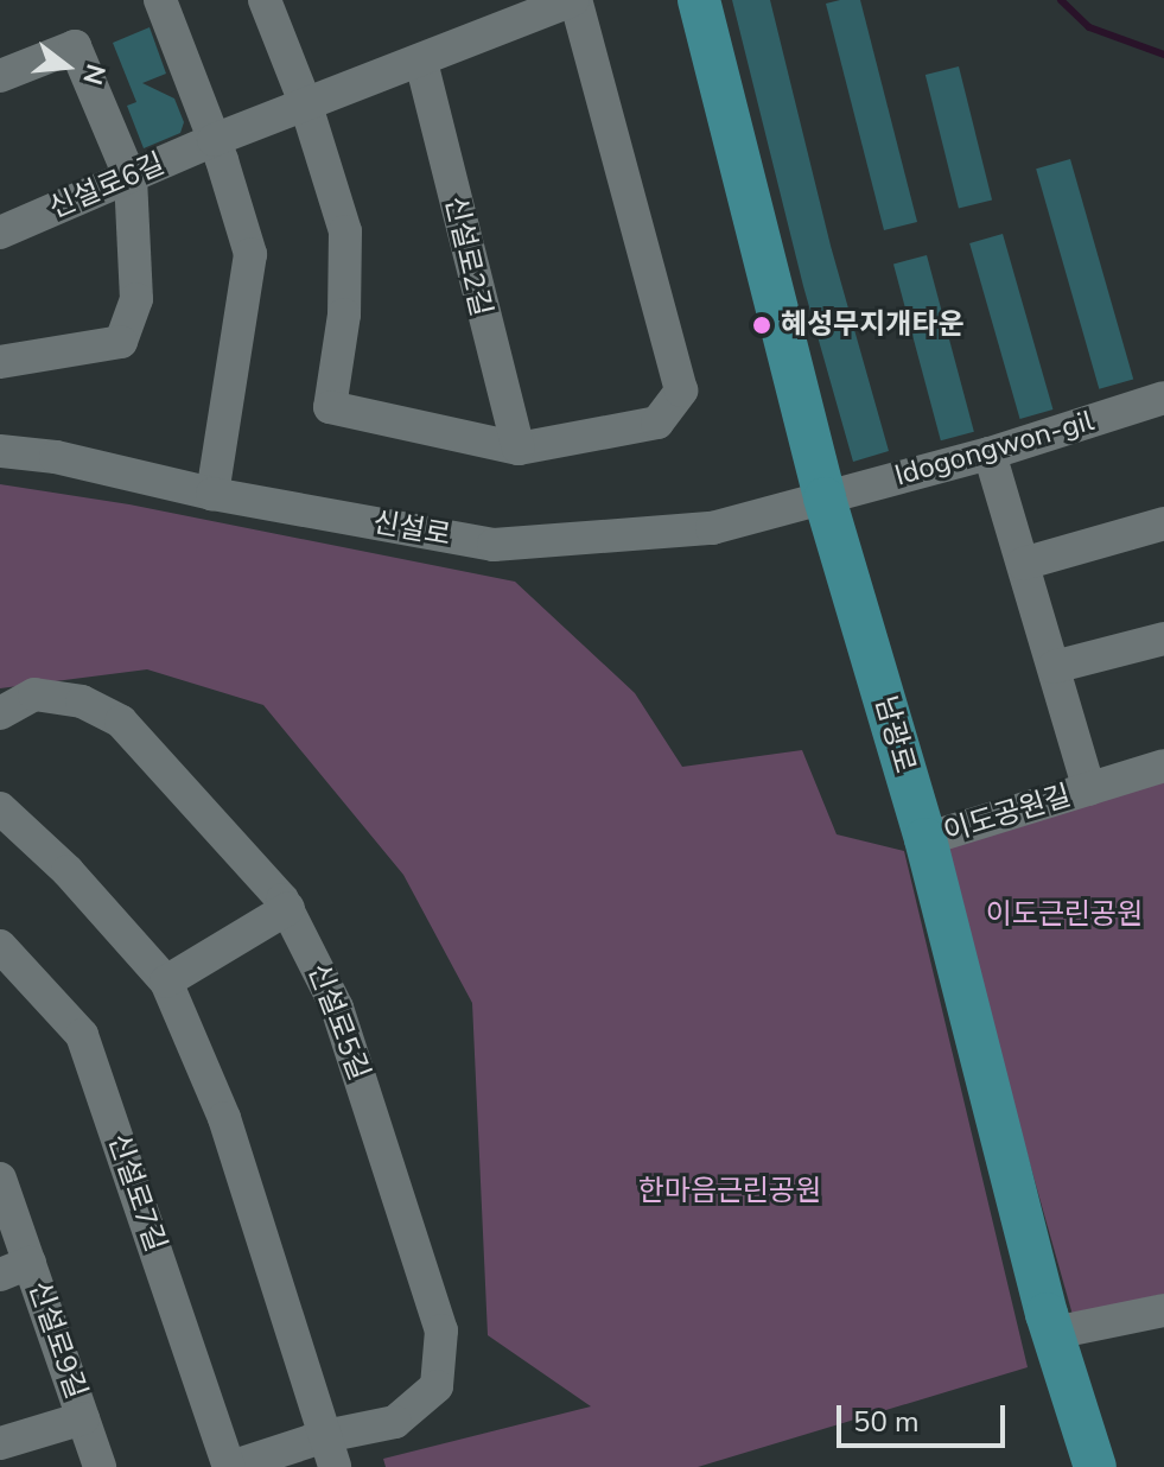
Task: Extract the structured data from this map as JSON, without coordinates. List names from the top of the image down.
{
  "streets": {
    "main road": ["남광로"],
    "street": [
      "신설로6길",
      "신설로2길",
      "Idogongwon-gil",
      "신설로",
      "이도공원길",
      "신설로5길",
      "신설로7길",
      "신설로9길"
    ]
  },
  "crossings": [
    ["Idogongwon-gil", "신설로"],
    ["Idogongwon-gil", "남광로"],
    ["Idogongwon-gil", "이도공원길"],
    ["신설로", "남광로"],
    ["남광로", "이도공원길"],
    ["신설로5길", "신설로7길"]
  ],
  "parks": ["이도근린공원", "한마음근린공원"],
  "places": ["혜성무지개타운"],
  "scale_bar": "50 m",
  "north": "right"
}
